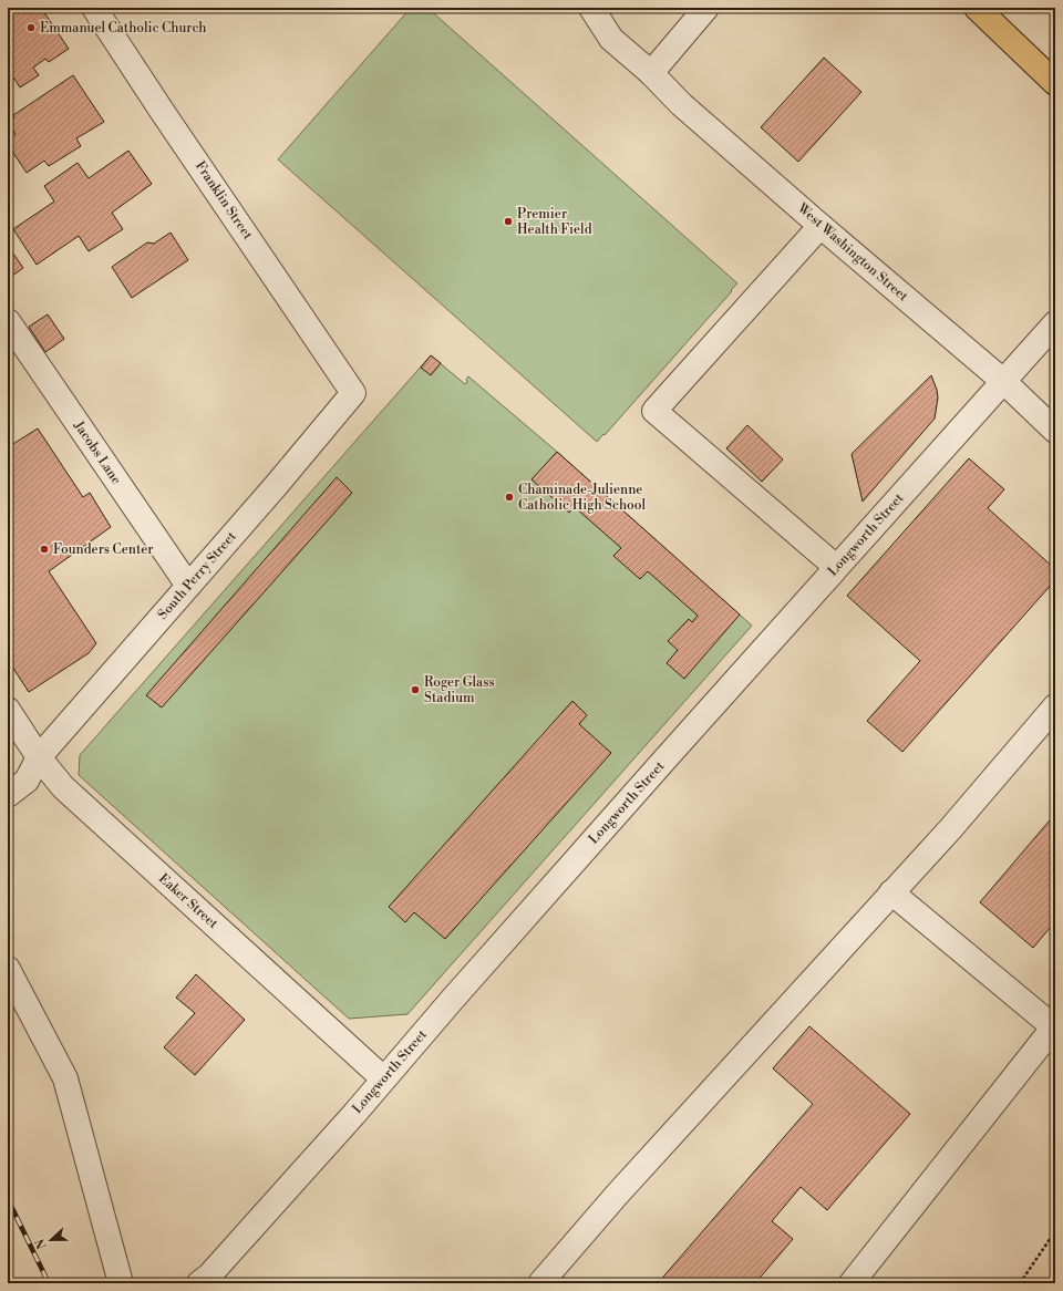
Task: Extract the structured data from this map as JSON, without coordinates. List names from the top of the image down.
{
  "streets": {
    "street": [
      "Franklin Street",
      "West Washington Street",
      "Jacobs Lane",
      "Longworth Street",
      "South Perry Street",
      "Eaker Street"
    ]
  },
  "crossings": [
    ["Franklin Street", "South Perry Street"],
    ["West Washington Street", "Longworth Street"],
    ["Jacobs Lane", "South Perry Street"],
    ["Longworth Street", "Eaker Street"],
    ["South Perry Street", "Eaker Street"]
  ],
  "places": [
    "Emmanuel Catholic Church",
    "Premier Health Field",
    "Chaminade-Julienne Catholic High School",
    "Founders Center",
    "Roger Glass Stadium"
  ],
  "north": "left"
}
